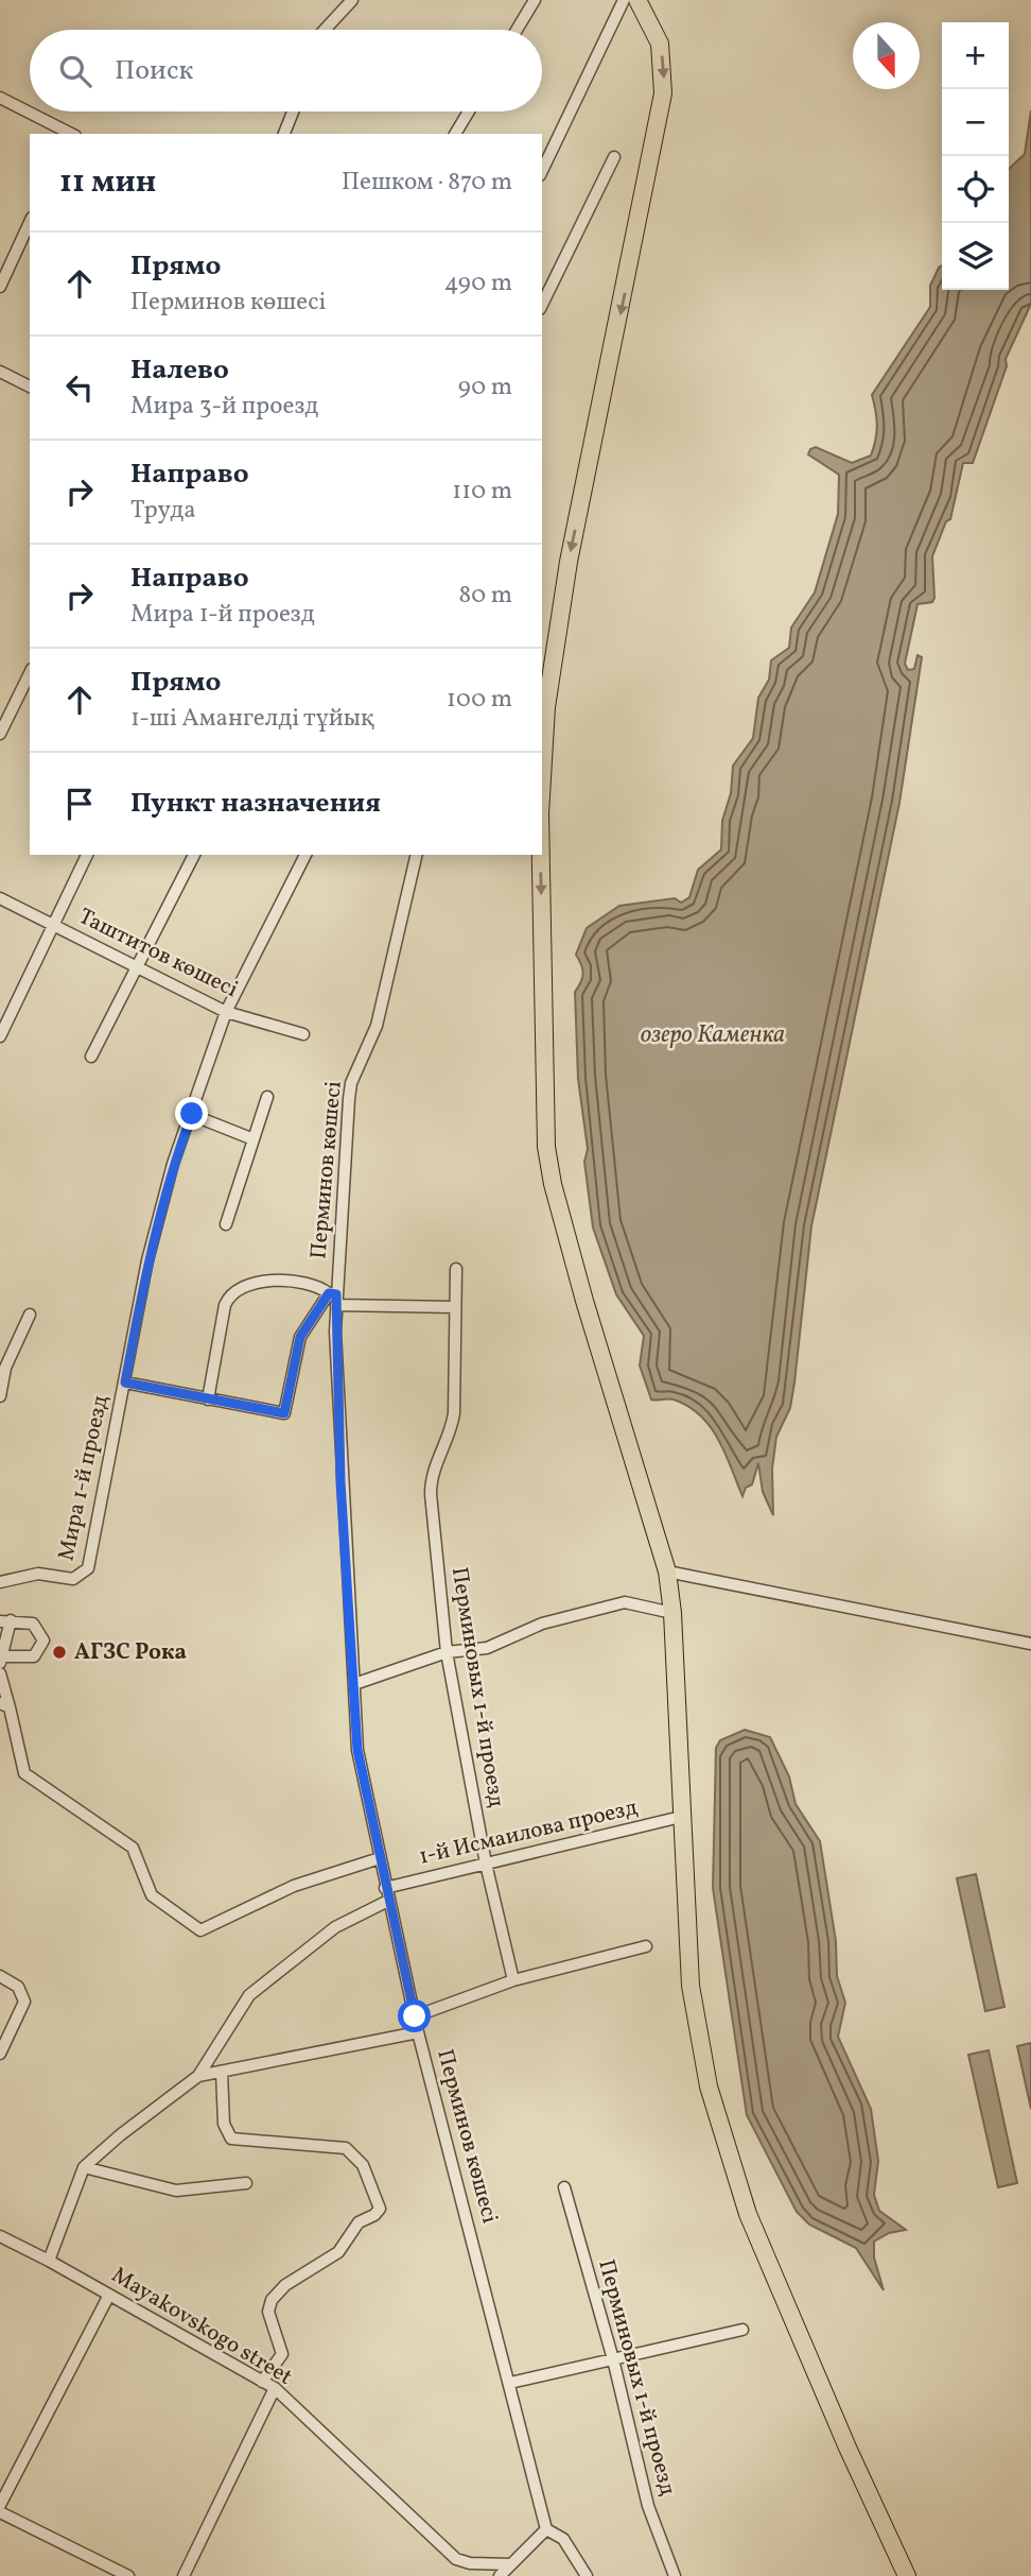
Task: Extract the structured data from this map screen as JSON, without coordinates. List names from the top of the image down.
{
  "streets": {
    "street": [
      "Таштитов көшесі",
      "Перминов көшесі",
      "Мира 1-й проезд",
      "Перминовых 1-й проезд",
      "1-й Исмаилова проезд",
      "Mayakovskogo street"
    ]
  },
  "crossings": [
    ["Таштитов көшесі", "Мира 1-й проезд"],
    ["Перминов көшесі", "1-й Исмаилова проезд"],
    ["Перминовых 1-й проезд", "1-й Исмаилова проезд"]
  ],
  "water": ["озеро Каменка"],
  "places": ["АГЗС Рока"],
  "north": "bottom",
  "page": {
    "map_buttons": ["+", "−"],
    "search": "Поиск",
    "heading": ["11 мин", "Пешком · 870 m"],
    "list": [
      ["Прямо", "Перминов көшесі", "490 m"],
      ["Налево", "Мира 3-й проезд", "90 m"],
      ["Направо", "Труда", "110 m"],
      ["Направо", "Мира 1-й проезд", "80 m"],
      ["Прямо", "1-ші Амангелді тұйық", "100 m"],
      "Пункт назначения"
    ]
  }
}
